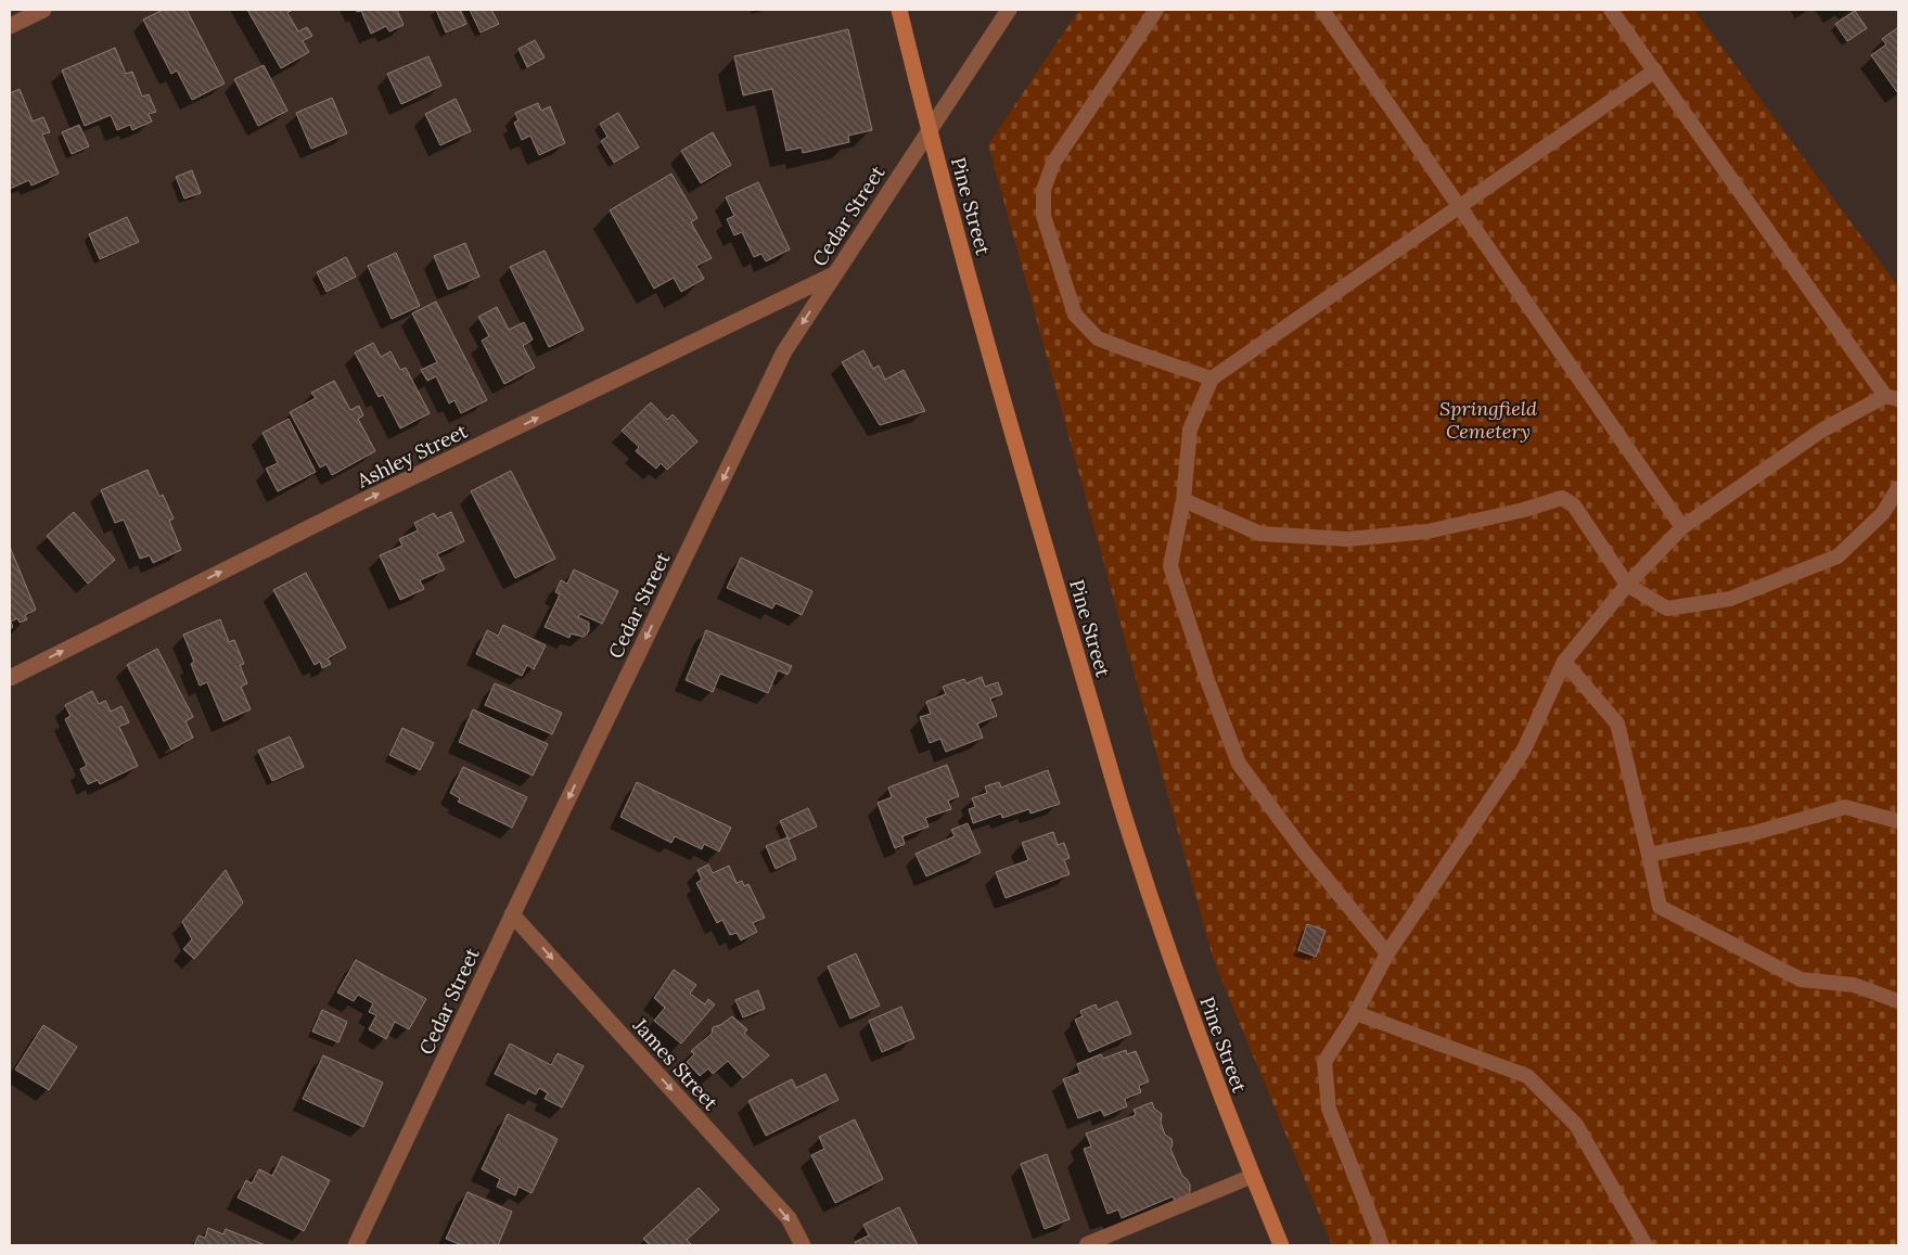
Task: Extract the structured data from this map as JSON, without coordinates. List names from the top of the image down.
{
  "streets": {
    "main road": ["Pine Street"],
    "street": ["Cedar Street", "Ashley Street", "James Street"]
  },
  "crossings": [
    ["Pine Street", "Cedar Street"],
    ["Cedar Street", "Ashley Street"],
    ["Cedar Street", "James Street"]
  ],
  "one_way": ["Cedar Street", "Ashley Street", "James Street"],
  "parks": ["Springfield Cemetery"]
}
